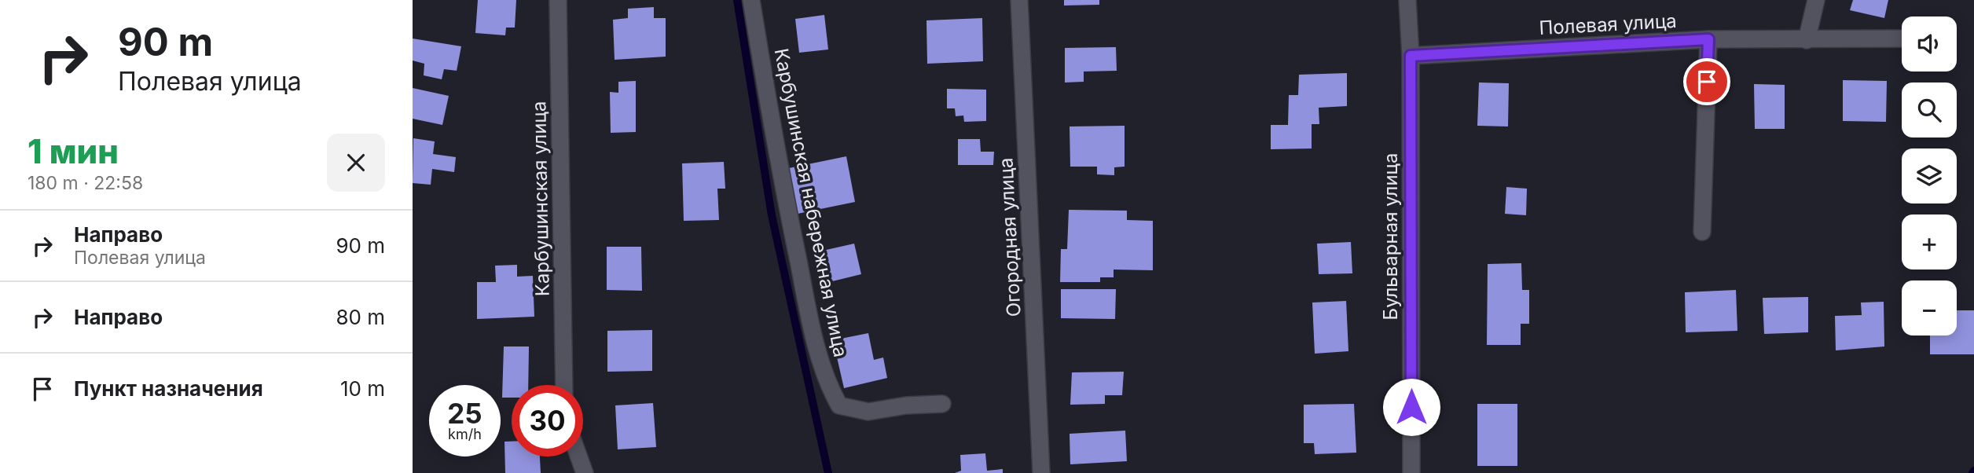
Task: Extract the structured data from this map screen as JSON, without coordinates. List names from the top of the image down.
{
  "streets": {
    "street": [
      "Полевая улица",
      "Карбушинская улица",
      "Карбушинская набережная улица",
      "Бульварная улица",
      "Огородная улица"
    ]
  },
  "crossings": [
    ["Полевая улица", "Бульварная улица"]
  ],
  "page": {
    "turn": ["90 m", "Полевая улица"],
    "map_buttons": ["+", "−"],
    "heading": ["1 мин", "180 m · 22:58"],
    "list": [
      {
        "name": "Направо",
        "note": "Полевая улица",
        "value": "90 m"
      },
      {
        "name": "Направо",
        "value": "80 m"
      },
      {
        "name": "Пункт назначения",
        "value": "10 m"
      }
    ],
    "speed": "25 km/h",
    "limit": "30"
  }
}
